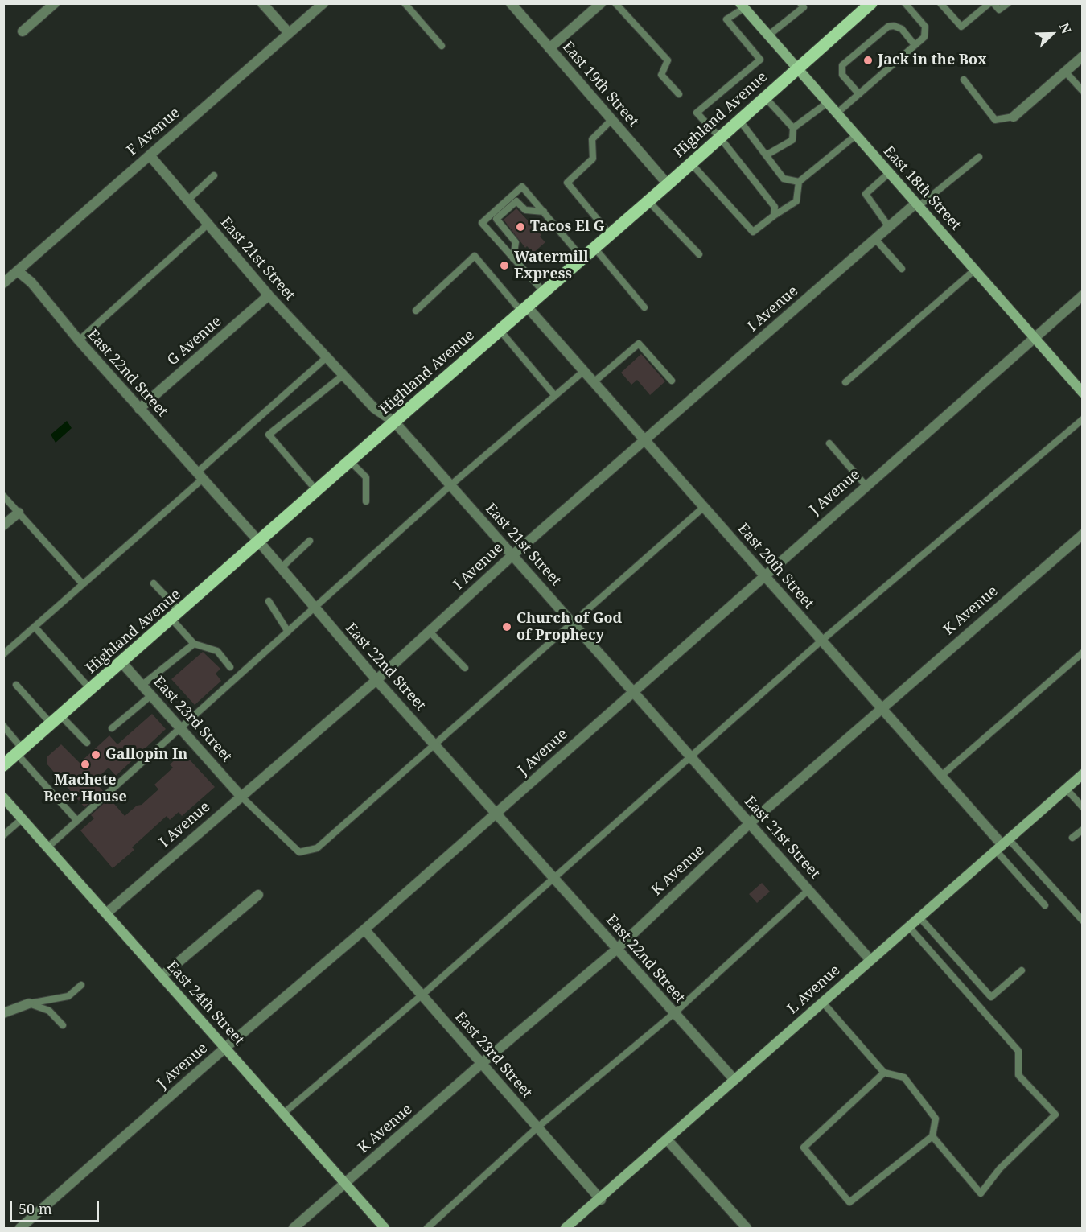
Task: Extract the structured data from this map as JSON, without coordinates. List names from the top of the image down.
{
  "streets": {
    "main road": ["Highland Avenue"],
    "street": [
      "East 19th Street",
      "F Avenue",
      "East 18th Street",
      "East 21st Street",
      "I Avenue",
      "G Avenue",
      "East 22nd Street",
      "J Avenue",
      "East 20th Street",
      "K Avenue",
      "East 23rd Street",
      "L Avenue",
      "East 24th Street"
    ]
  },
  "crossings": [
    ["East 19th Street", "Highland Avenue"],
    ["Highland Avenue", "East 18th Street"],
    ["Highland Avenue", "East 21st Street"],
    ["Highland Avenue", "East 22nd Street"],
    ["Highland Avenue", "East 20th Street"],
    ["Highland Avenue", "East 23rd Street"],
    ["F Avenue", "East 21st Street"],
    ["F Avenue", "East 22nd Street"],
    ["East 18th Street", "I Avenue"],
    ["East 18th Street", "J Avenue"],
    ["East 21st Street", "I Avenue"],
    ["East 21st Street", "G Avenue"],
    ["East 21st Street", "J Avenue"],
    ["East 21st Street", "K Avenue"],
    ["East 21st Street", "L Avenue"],
    ["I Avenue", "East 22nd Street"],
    ["I Avenue", "East 20th Street"],
    ["I Avenue", "East 23rd Street"],
    ["I Avenue", "East 24th Street"],
    ["G Avenue", "East 22nd Street"],
    ["East 22nd Street", "J Avenue"],
    ["East 22nd Street", "K Avenue"],
    ["East 22nd Street", "L Avenue"],
    ["J Avenue", "East 20th Street"],
    ["J Avenue", "East 23rd Street"],
    ["J Avenue", "East 24th Street"],
    ["East 20th Street", "K Avenue"],
    ["East 20th Street", "L Avenue"],
    ["K Avenue", "East 23rd Street"],
    ["K Avenue", "East 24th Street"],
    ["East 23rd Street", "L Avenue"]
  ],
  "places": [
    "Jack in the Box",
    "Tacos El G",
    "Watermill Express",
    "Church of God of Prophecy",
    "Gallopin In",
    "Machete Beer House"
  ],
  "scale_bar": "50 m",
  "north": "top right"
}
